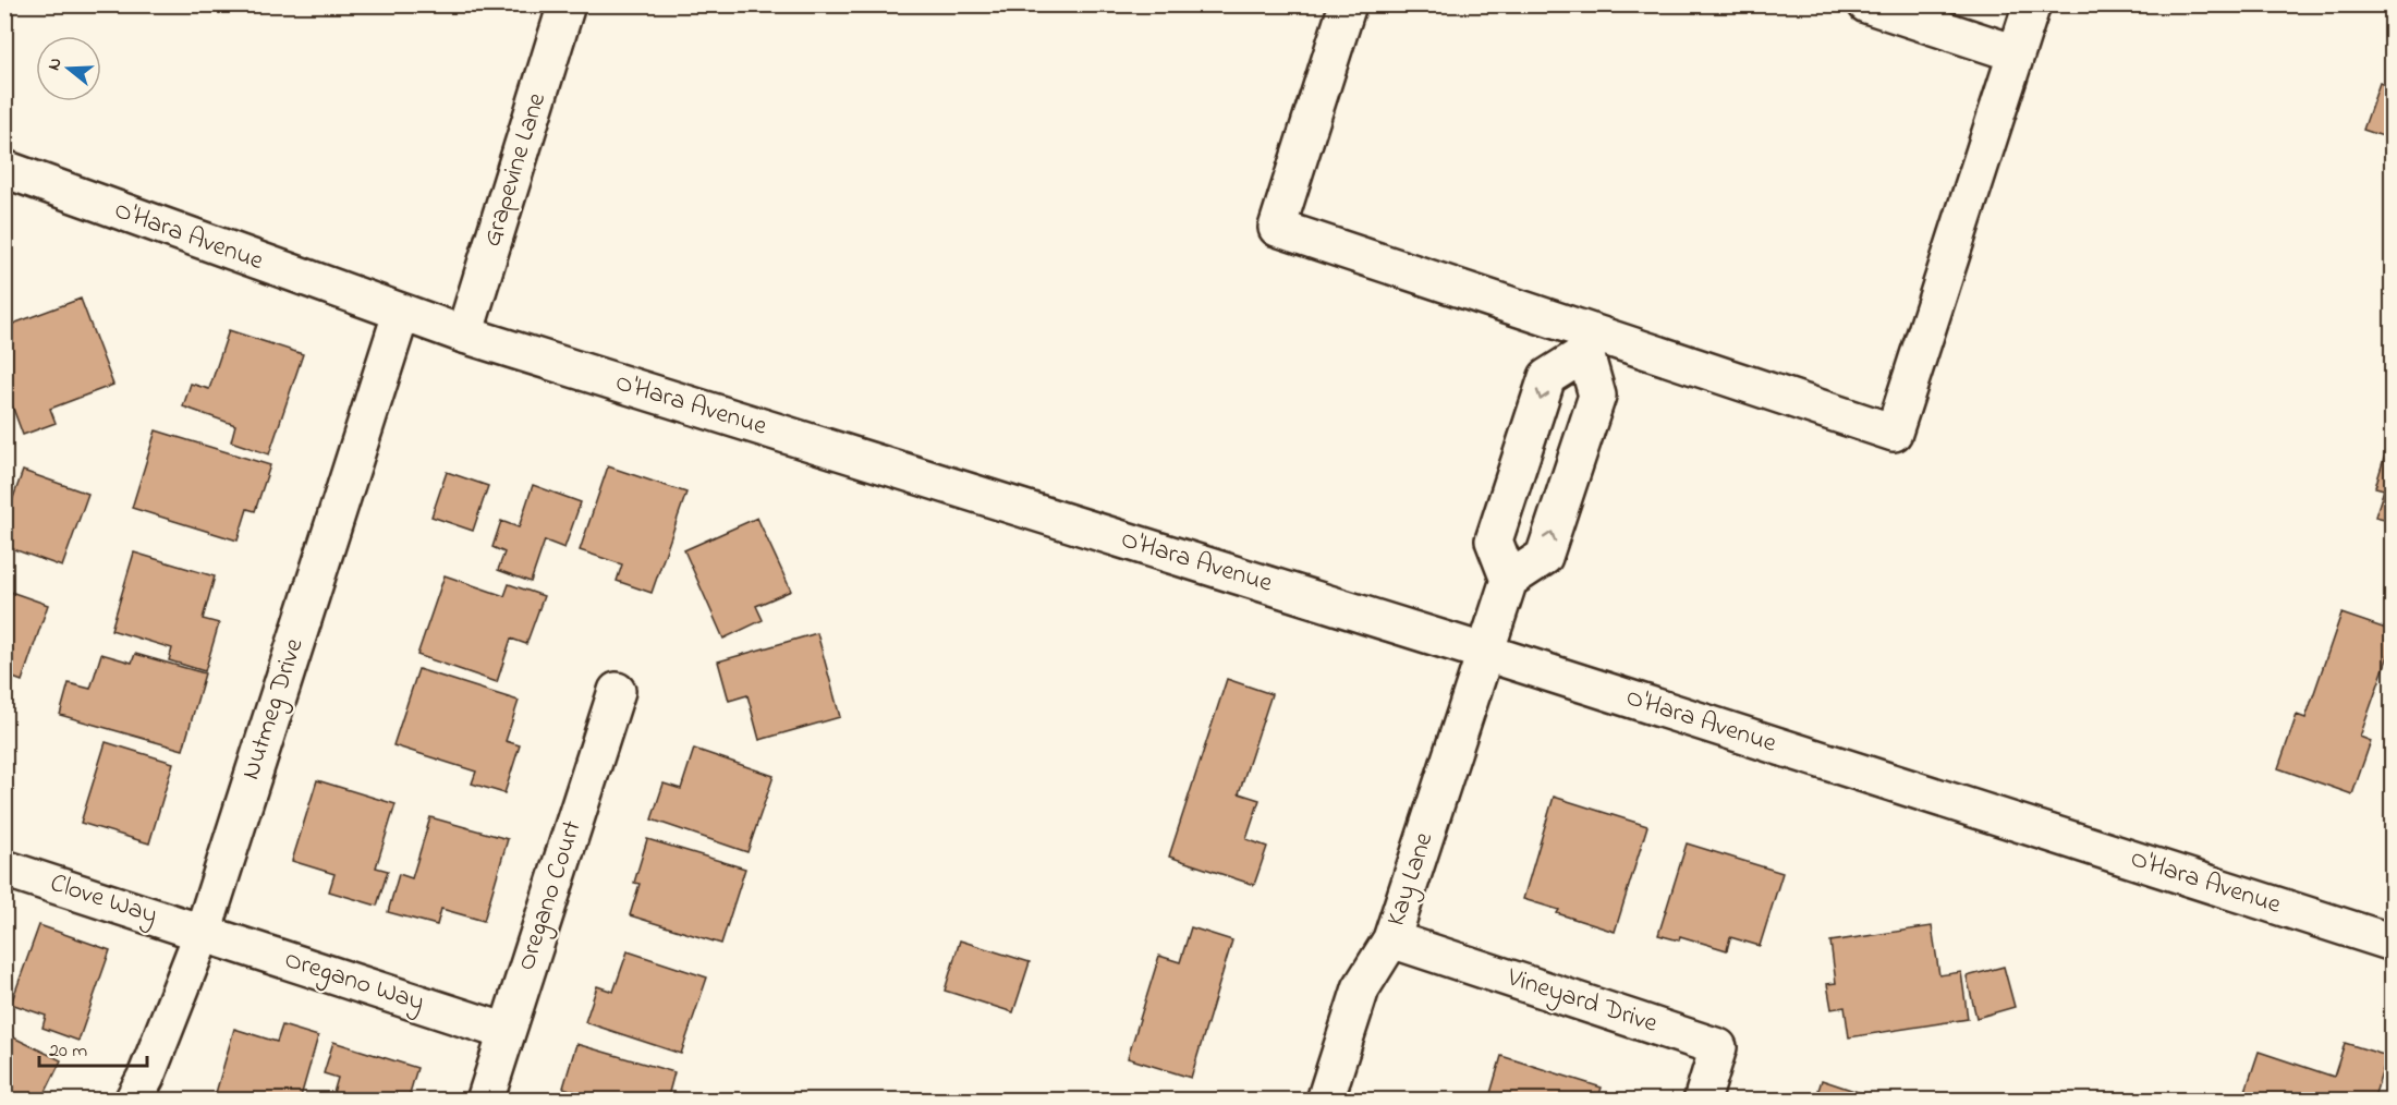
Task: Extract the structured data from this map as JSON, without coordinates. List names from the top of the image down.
{
  "streets": {
    "street": [
      "Grapevine Lane",
      "O'Hara Avenue",
      "Nutmeg Drive",
      "Kay Lane",
      "Oregano Court",
      "Clove Way",
      "Oregano Way",
      "Vineyard Drive"
    ]
  },
  "crossings": [
    ["Grapevine Lane", "O'Hara Avenue"],
    ["O'Hara Avenue", "Nutmeg Drive"],
    ["O'Hara Avenue", "Kay Lane"],
    ["Nutmeg Drive", "Clove Way"],
    ["Nutmeg Drive", "Oregano Way"],
    ["Kay Lane", "Vineyard Drive"],
    ["Oregano Court", "Oregano Way"],
    ["Clove Way", "Oregano Way"]
  ],
  "scale_bar": "20 m",
  "north": "left"
}
